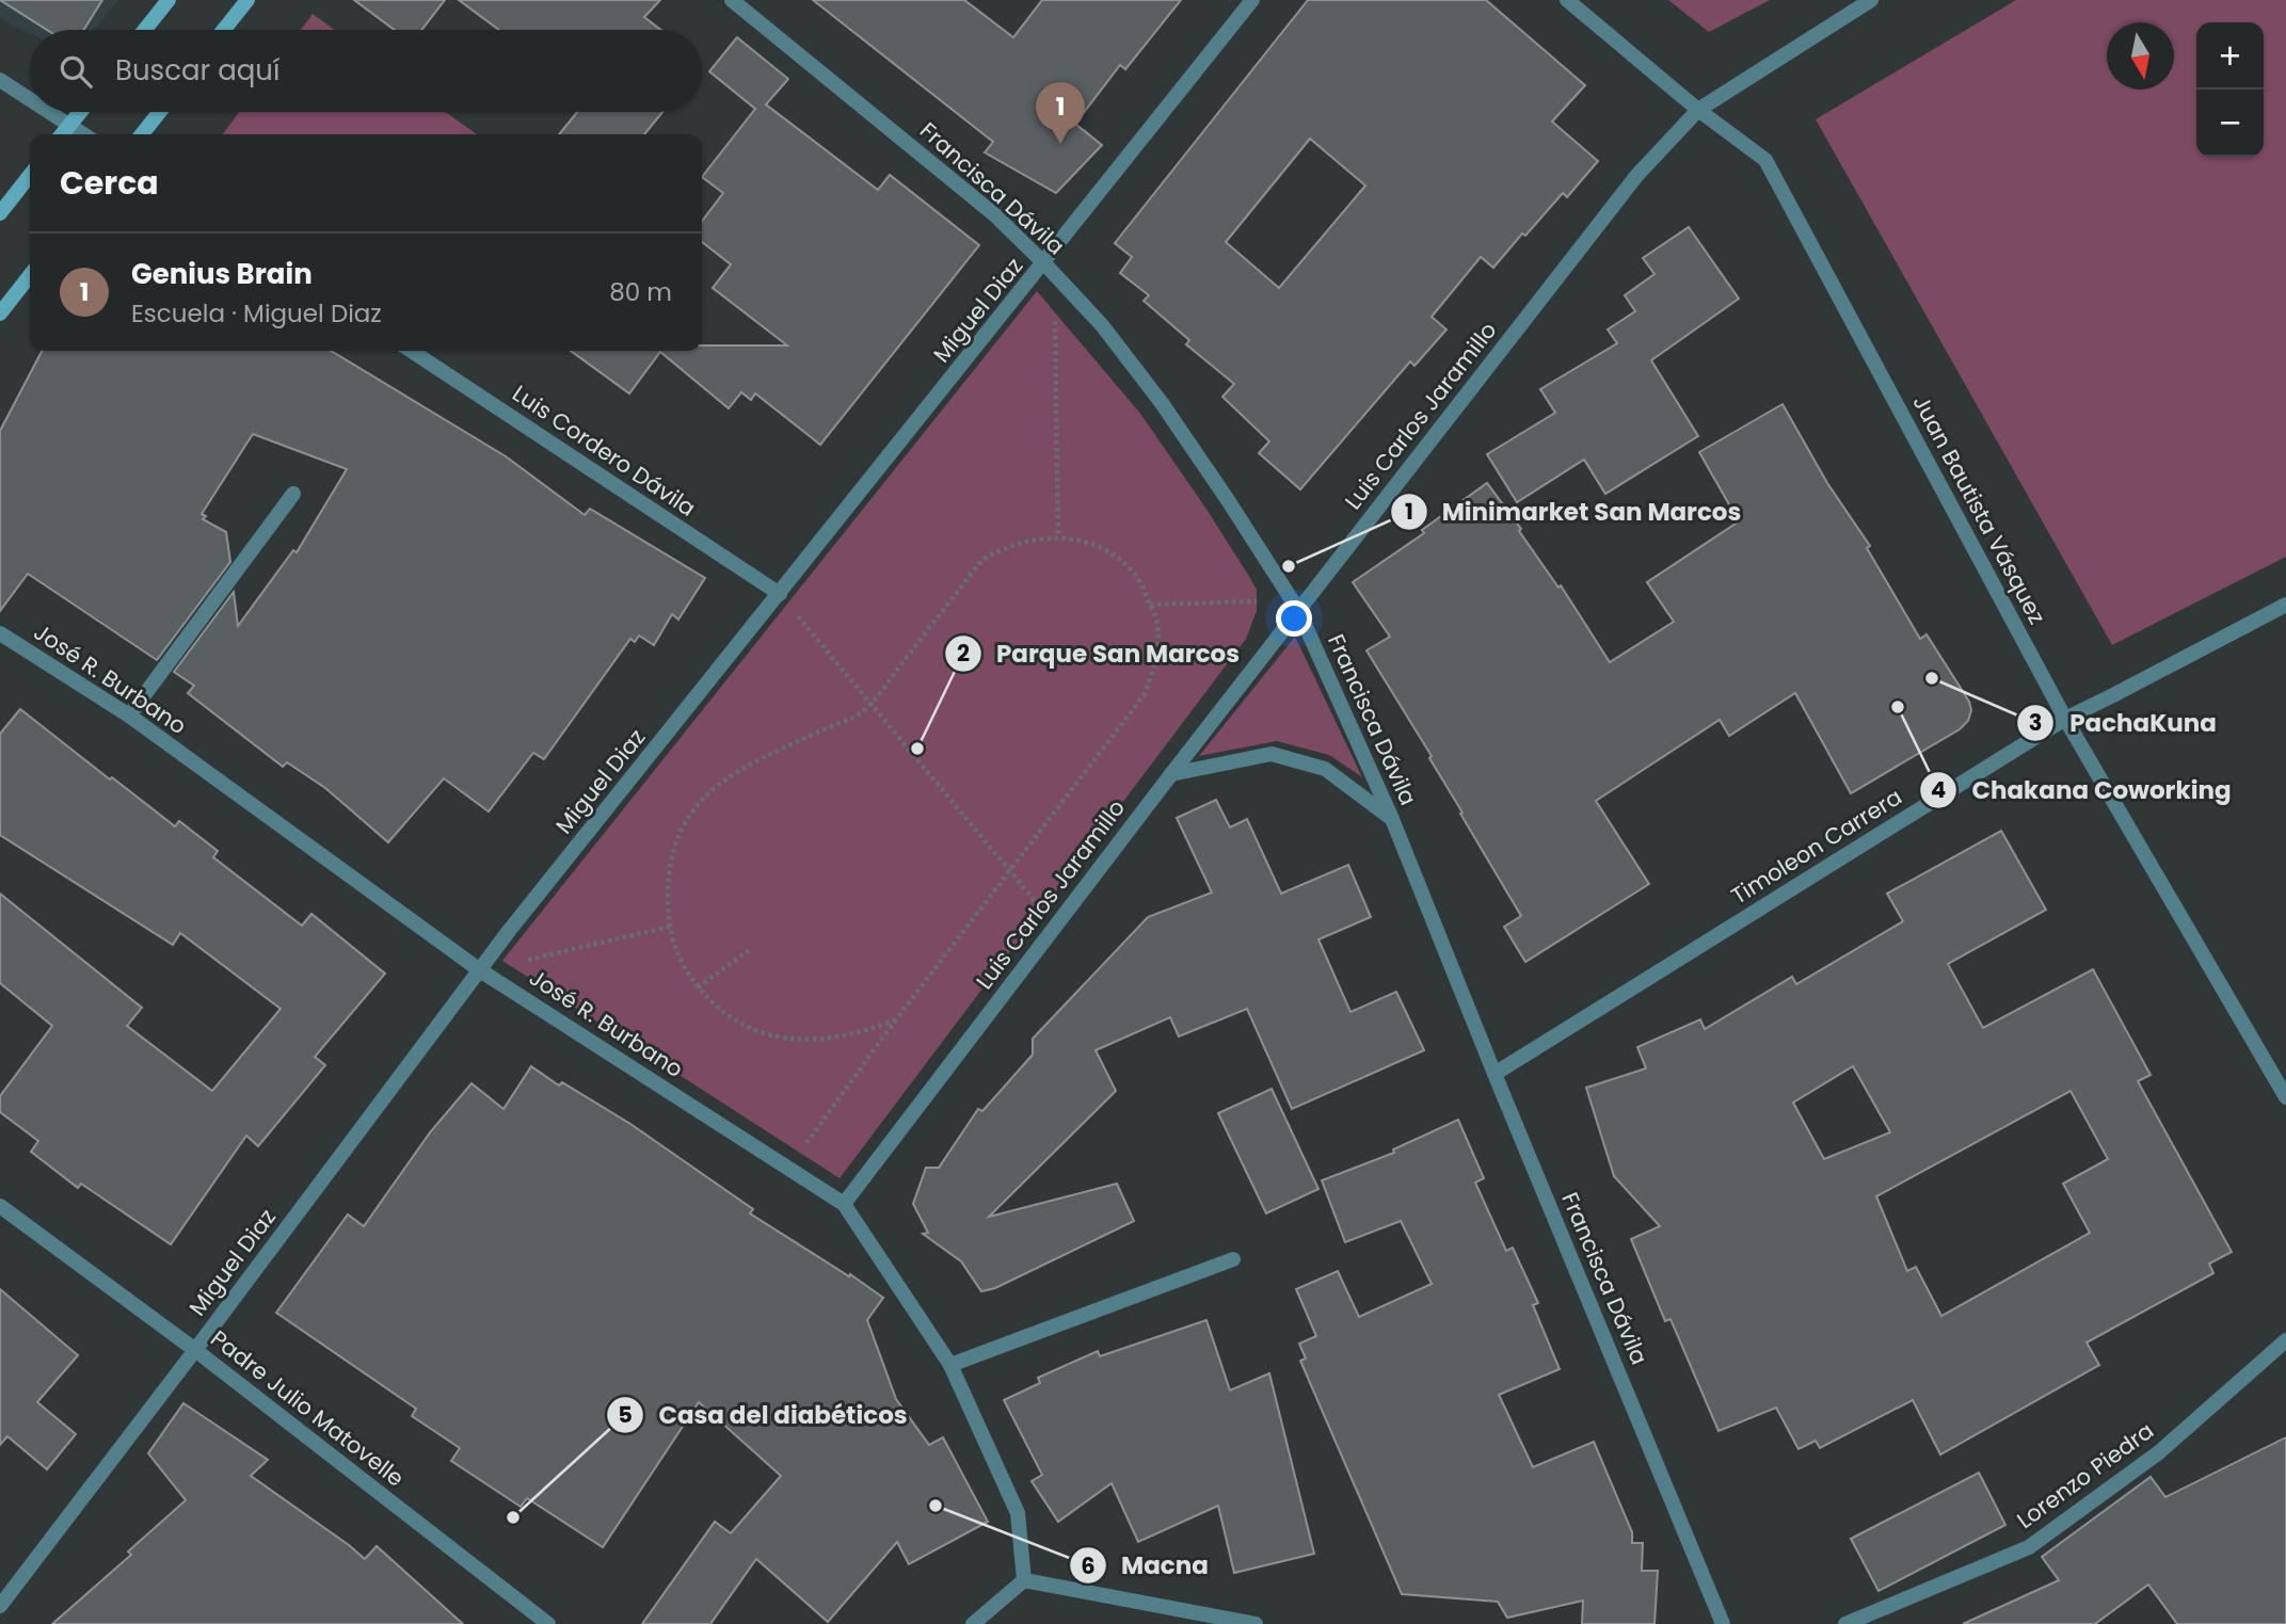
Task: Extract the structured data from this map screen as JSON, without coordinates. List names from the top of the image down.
{
  "streets": {
    "street": [
      "Francisca Dávila",
      "Miguel Diaz",
      "Luis Carlos Jaramillo",
      "Luis Cordero Dávila",
      "Juan Bautista Vásquez",
      "José R. Burbano",
      "Timoleon Carrera",
      "Padre Julio Matovelle",
      "Lorenzo Piedra"
    ]
  },
  "crossings": [
    ["Francisca Dávila", "Miguel Diaz"],
    ["Francisca Dávila", "Luis Carlos Jaramillo"],
    ["Francisca Dávila", "Timoleon Carrera"],
    ["Miguel Diaz", "Luis Cordero Dávila"],
    ["Miguel Diaz", "José R. Burbano"],
    ["Miguel Diaz", "Padre Julio Matovelle"],
    ["Luis Carlos Jaramillo", "Juan Bautista Vásquez"],
    ["Luis Carlos Jaramillo", "José R. Burbano"],
    ["Juan Bautista Vásquez", "Timoleon Carrera"]
  ],
  "places": [
    "Minimarket San Marcos",
    "PachaKuna",
    "Chakana Coworking",
    "Parque San Marcos",
    "Macna",
    "Casa del diabéticos"
  ],
  "north": "bottom",
  "page": {
    "map_buttons": ["+", "−"],
    "search": "Buscar aquí",
    "pins": "1",
    "heading": "Cerca",
    "list": [
      {
        "mark": "1",
        "name": "Genius Brain",
        "note": "Escuela · Miguel Diaz",
        "value": "80 m"
      }
    ]
  }
}
